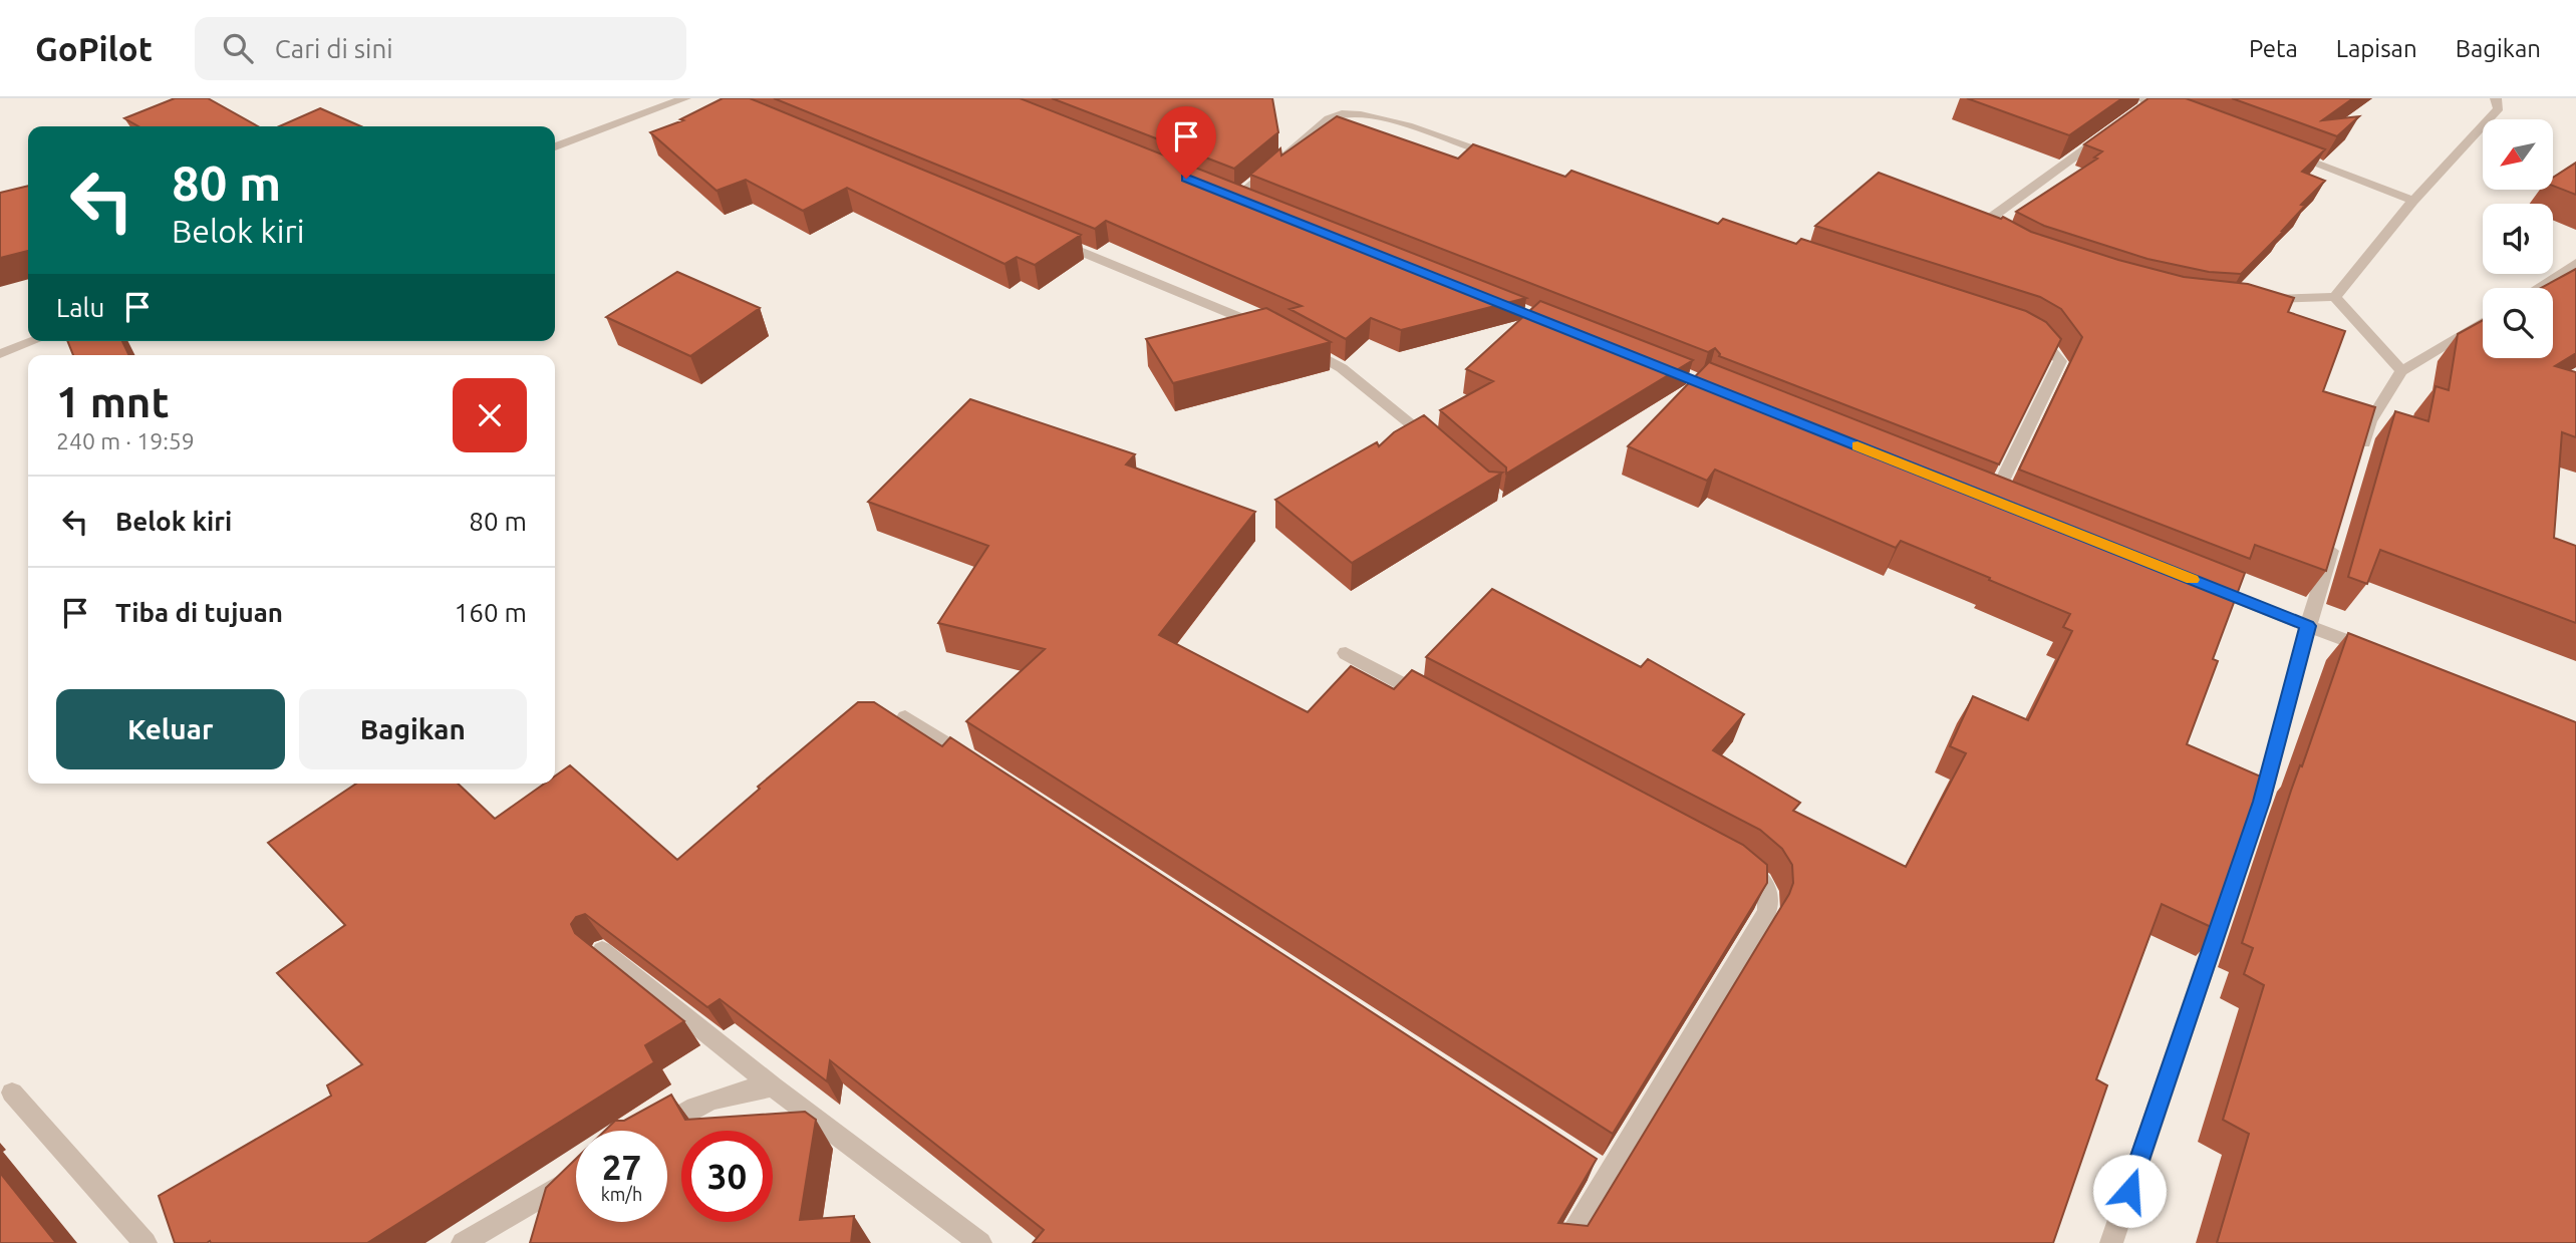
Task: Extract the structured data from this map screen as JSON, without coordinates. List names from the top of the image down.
{
  "north": "bottom left",
  "page": {
    "header": "GoPilot",
    "search": "Cari di sini",
    "nav": ["Peta", "Lapisan", "Bagikan"],
    "turn": ["80 m", "Belok kiri"],
    "then": "Lalu",
    "heading": ["1 mnt", "240 m · 19:59"],
    "list": [
      {
        "name": "Belok kiri",
        "value": "80 m"
      },
      {
        "name": "Tiba di tujuan",
        "value": "160 m"
      }
    ],
    "buttons": ["Keluar", "Bagikan"],
    "speed": "27 km/h",
    "limit": "30"
  }
}
